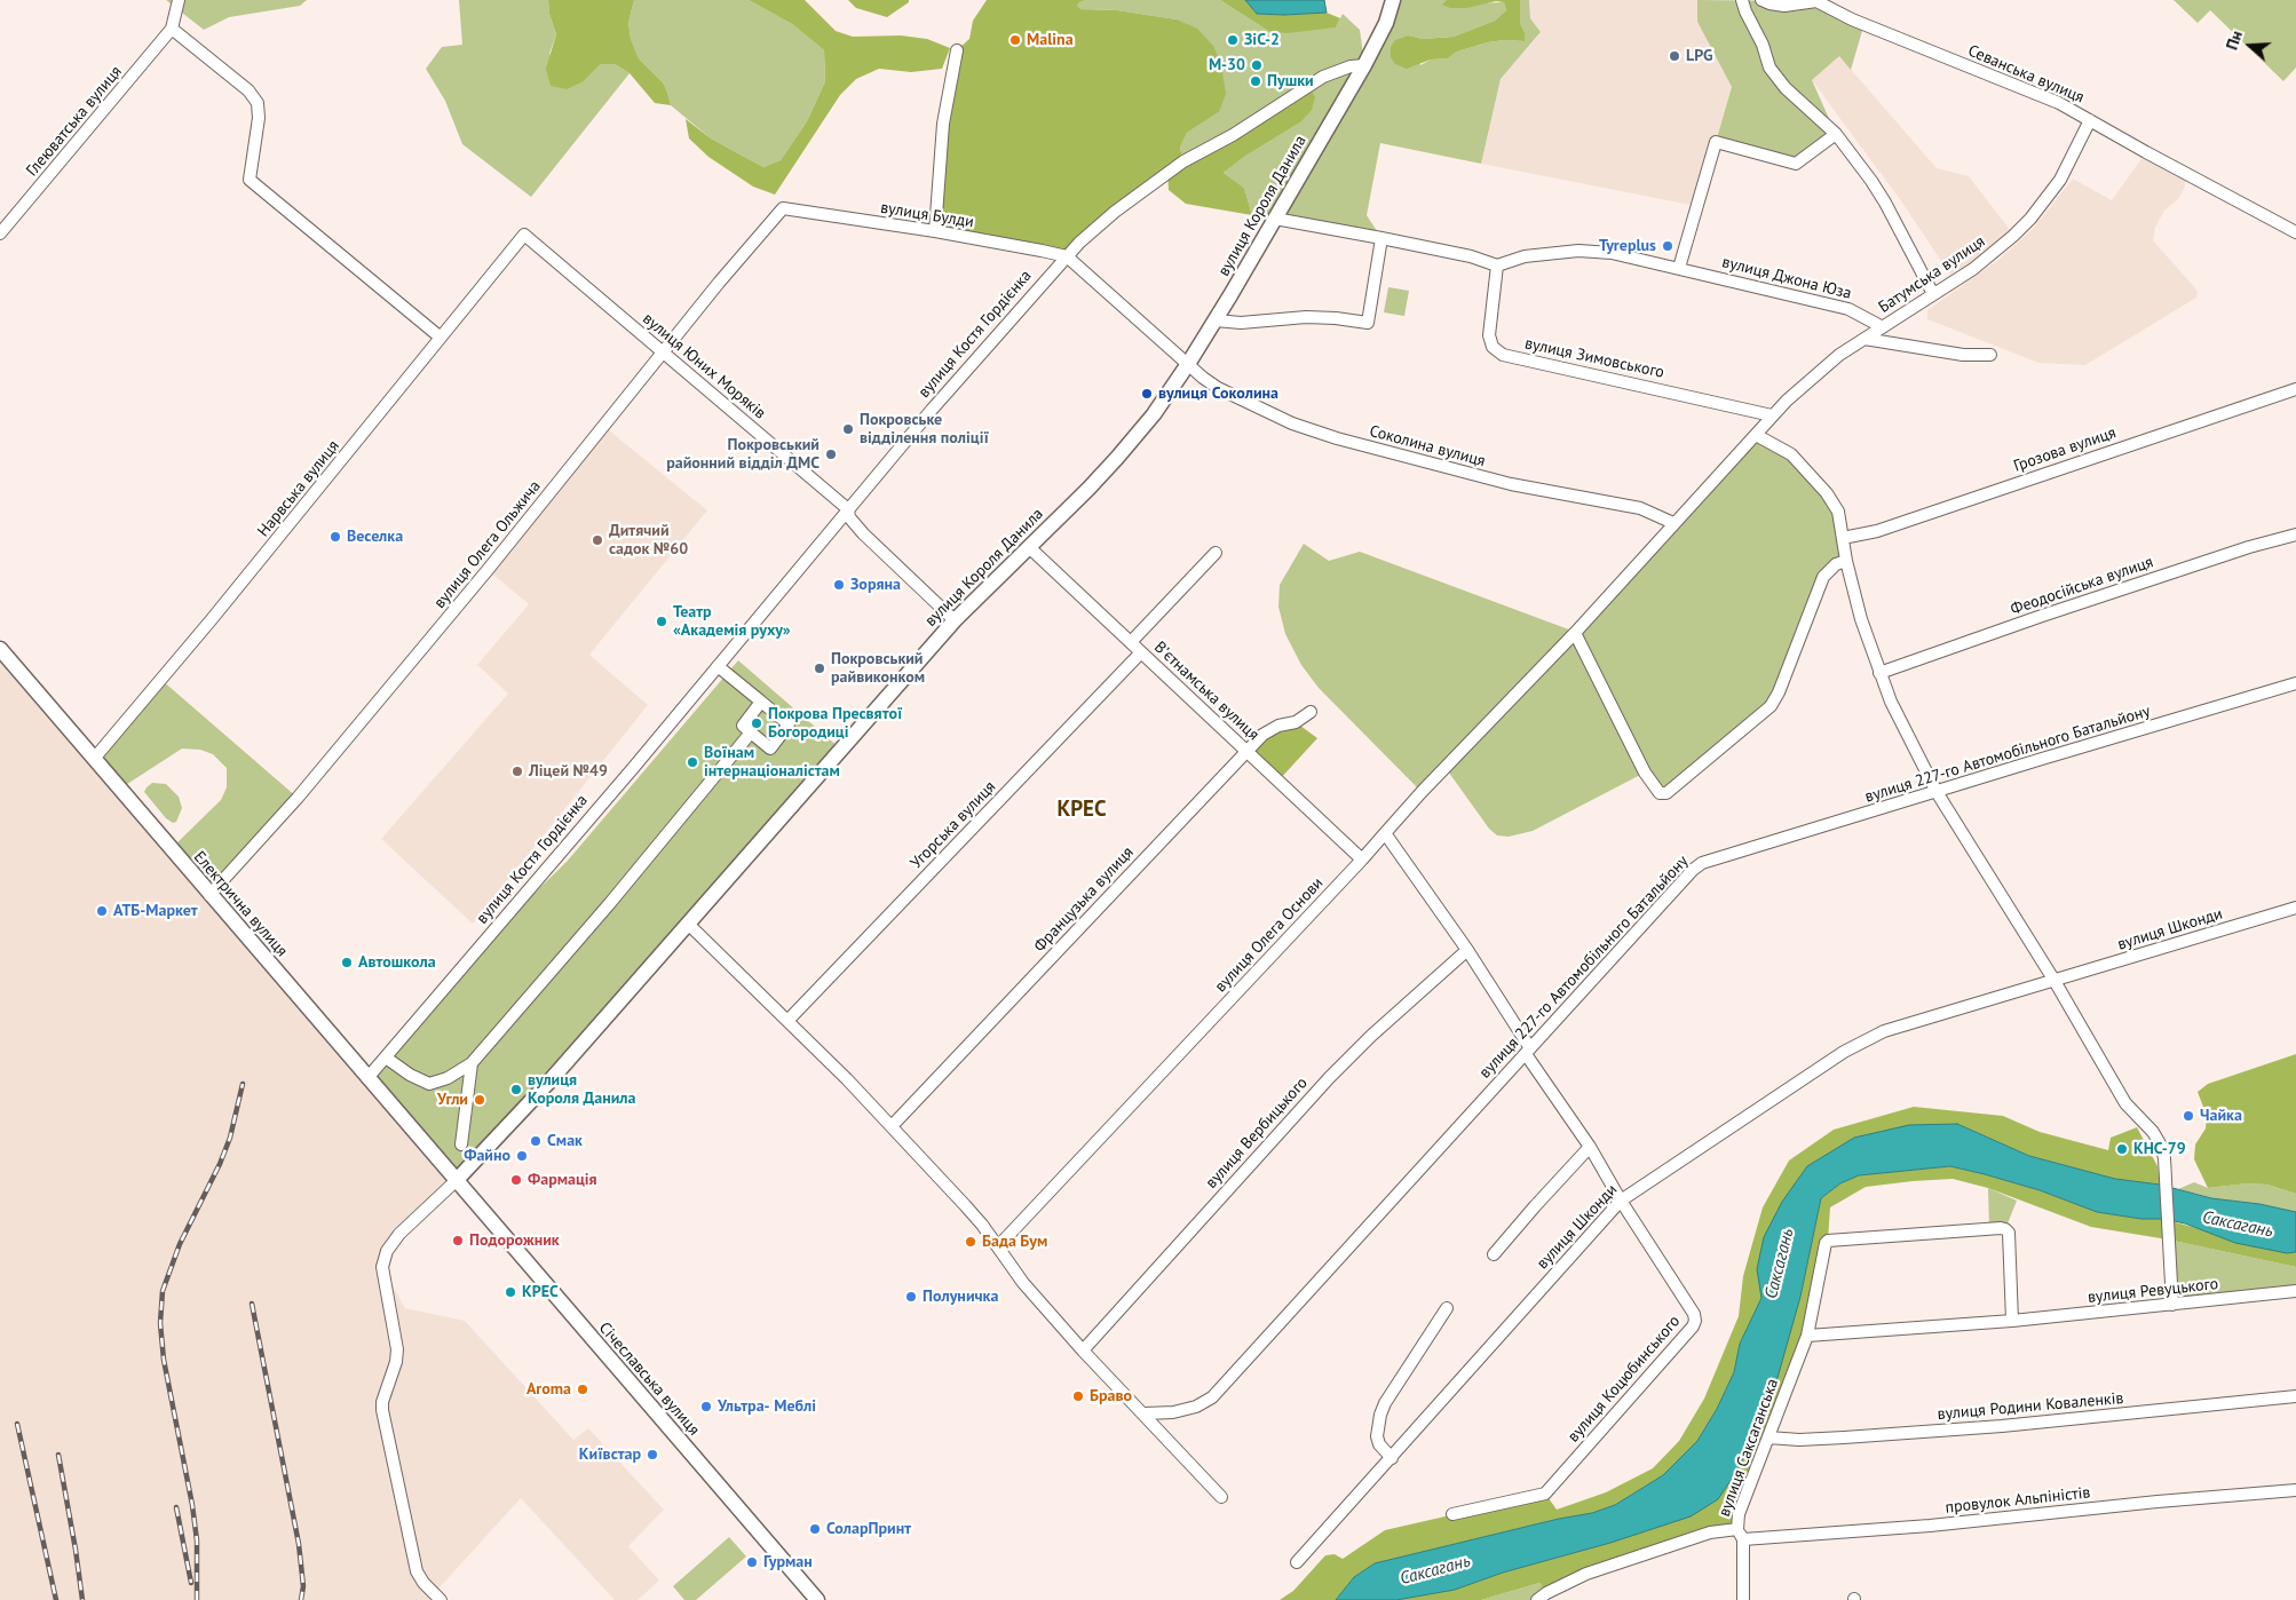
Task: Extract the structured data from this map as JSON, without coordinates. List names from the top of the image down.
{
  "streets": {
    "main road": ["вулиця Короля Данила", "Електрична вулиця", "Січеславська вулиця"],
    "street": [
      "Севанська вулиця",
      "Глеюватська вулиця",
      "вулиця Булди",
      "Батумська вулиця",
      "вулиця Джона Юза",
      "вулиця Костя Гордієнка",
      "вулиця Зимовського",
      "вулиця Юних Моряків",
      "Соколина вулиця",
      "Грозова вулиця",
      "Нарвська вулиця",
      "вулиця Олега Ольжича",
      "Феодосійська вулиця",
      "Вʼєтнамська вулиця",
      "вулиця 227-го Автомобільного Батальйону",
      "Угорська вулиця",
      "Французька вулиця",
      "вулиця Шконди",
      "вулиця Олега Основи",
      "вулиця Вербицького",
      "вулиця Ревуцького",
      "вулиця Коцюбинського",
      "вулиця Родини Коваленків",
      "вулиця Саксаганська",
      "провулок Альпіністів"
    ]
  },
  "crossings": [
    ["Севанська вулиця", "Батумська вулиця"],
    ["вулиця Короля Данила", "вулиця Костя Гордієнка"],
    ["вулиця Короля Данила", "вулиця Юних Моряків"],
    ["вулиця Короля Данила", "Соколина вулиця"],
    ["вулиця Короля Данила", "Вʼєтнамська вулиця"],
    ["вулиця Короля Данила", "Електрична вулиця"],
    ["вулиця Короля Данила", "Січеславська вулиця"],
    ["вулиця Булди", "вулиця Костя Гордієнка"],
    ["вулиця Булди", "Соколина вулиця"],
    ["вулиця Булди", "вулиця Олега Ольжича"],
    ["Батумська вулиця", "вулиця Джона Юза"],
    ["Батумська вулиця", "вулиця Зимовського"],
    ["Батумська вулиця", "Соколина вулиця"],
    ["Батумська вулиця", "вулиця Олега Основи"],
    ["вулиця Джона Юза", "вулиця Зимовського"],
    ["вулиця Костя Гордієнка", "вулиця Юних Моряків"],
    ["вулиця Костя Гордієнка", "Соколина вулиця"],
    ["вулиця Костя Гордієнка", "Електрична вулиця"],
    ["вулиця Юних Моряків", "Нарвська вулиця"],
    ["вулиця Юних Моряків", "вулиця Олега Ольжича"],
    ["Нарвська вулиця", "Електрична вулиця"],
    ["вулиця Олега Ольжича", "Електрична вулиця"],
    ["Вʼєтнамська вулиця", "Угорська вулиця"],
    ["Вʼєтнамська вулиця", "Французька вулиця"],
    ["Вʼєтнамська вулиця", "вулиця Олега Основи"],
    ["вулиця 227-го Автомобільного Батальйону", "вулиця Коцюбинського"],
    ["Електрична вулиця", "Січеславська вулиця"],
    ["вулиця Шконди", "вулиця Коцюбинського"],
    ["вулиця Ревуцького", "вулиця Саксаганська"],
    ["вулиця Родини Коваленків", "вулиця Саксаганська"],
    ["вулиця Саксаганська", "провулок Альпіністів"]
  ],
  "districts": ["КРЕС"],
  "water": ["Саксагань"],
  "places": [
    "Malina",
    "ЗіС-2",
    "LPG",
    "М-30",
    "Пушки",
    "Tyreplus",
    "вулиця Соколина",
    "Покровське відділення поліції",
    "Покровський районний відділ ДМС",
    "Веселка",
    "Дитячий садок №60",
    "Зоряна",
    "Театр «Академія руху»",
    "Покровський райвиконком",
    "Покрова Пресвятої Богородиці",
    "Воїнам інтернаціоналістам",
    "Ліцей №49",
    "АТБ-Маркет",
    "Автошкола",
    "вулиця Короля Данила",
    "Угли",
    "Чайка",
    "Смак",
    "КНС-79",
    "Файно",
    "Фармація",
    "Подорожник",
    "Бада Бум",
    "КРЕС",
    "Полуничка",
    "Aroma",
    "Браво",
    "Ультра- Меблі",
    "Київстар",
    "СоларПринт",
    "Гурман"
  ],
  "north": "left"
}
